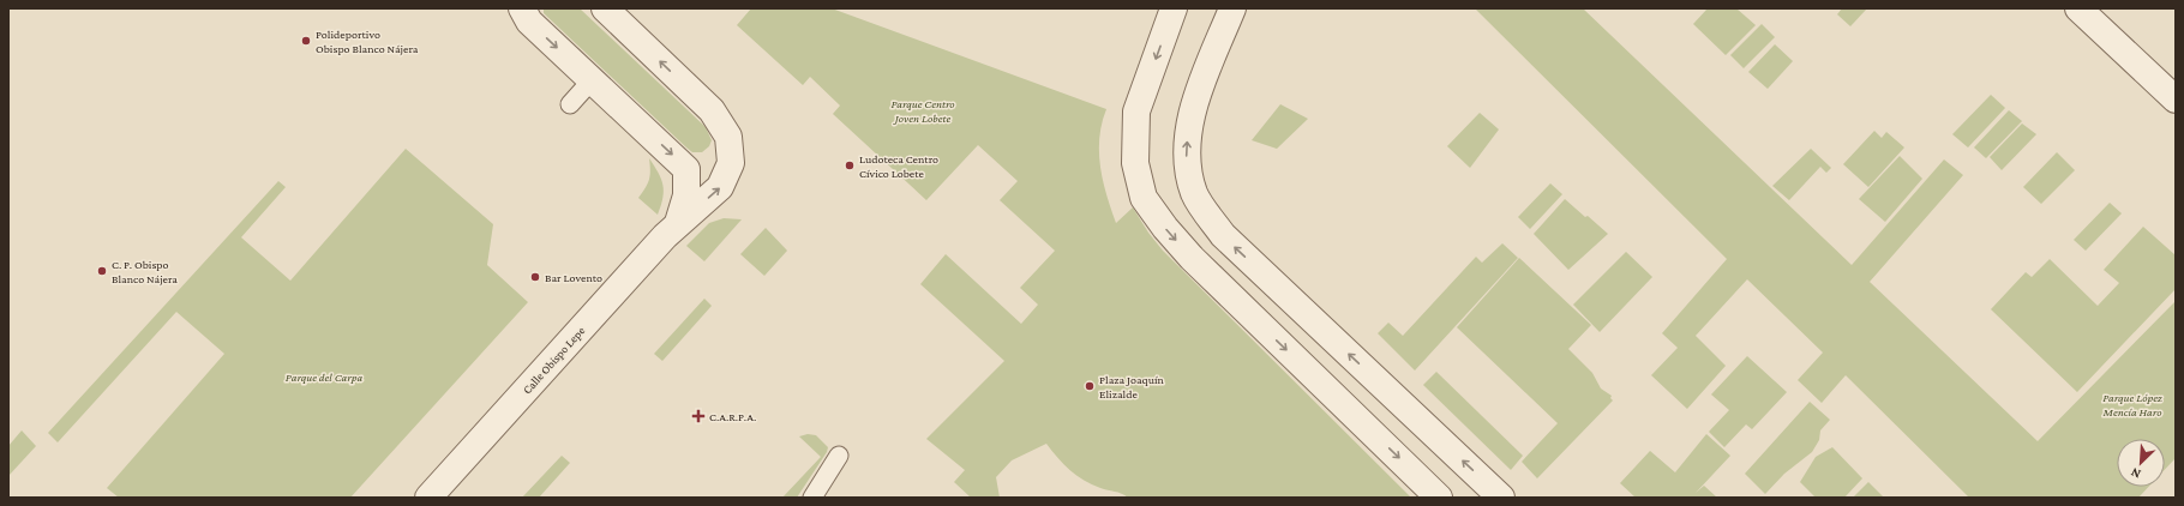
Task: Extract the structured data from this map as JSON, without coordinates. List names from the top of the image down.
{
  "streets": {
    "street": ["Calle Obispo Lepe"]
  },
  "parks": ["Parque Centro Joven Lobete", "Parque del Carpa", "Parque López Mencía Haro"],
  "places": {
    "other": [
      "Polideportivo Obispo Blanco Nájera",
      "Ludoteca Centro Cívico Lobete",
      "C. P. Obispo Blanco Nájera",
      "Bar Lovento",
      "Plaza Joaquín Elizalde"
    ],
    "health": ["C.A.R.P.A."]
  },
  "north": "bottom left"
}
